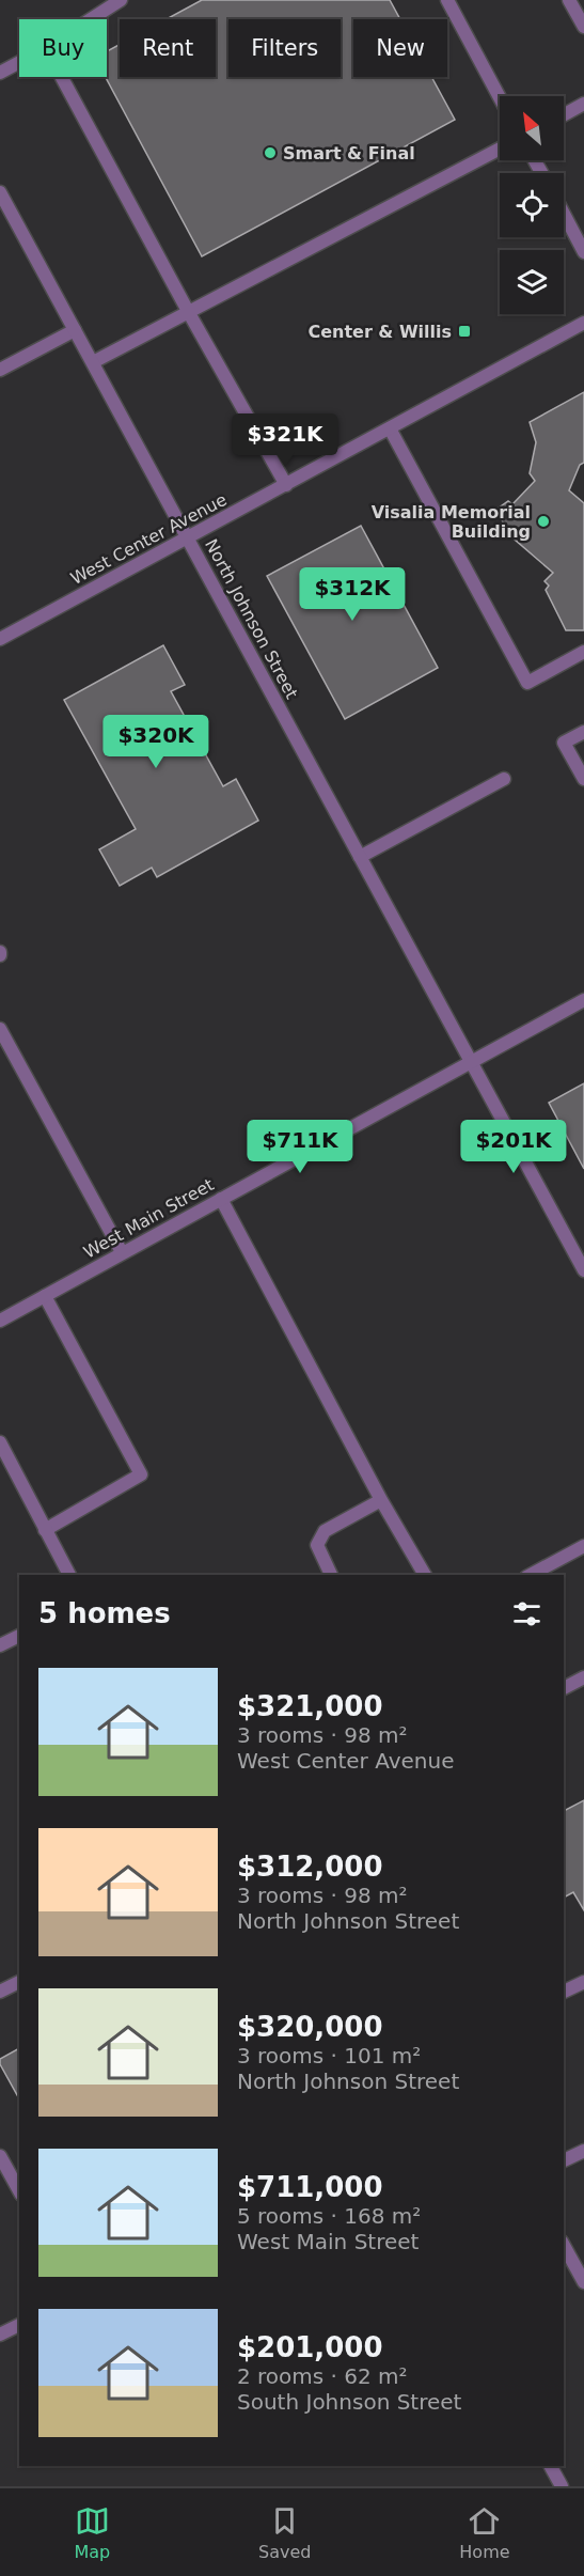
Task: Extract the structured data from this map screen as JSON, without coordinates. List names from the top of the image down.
{
  "streets": {
    "street": ["West Center Avenue", "North Johnson Street", "West Main Street"]
  },
  "crossings": [
    ["West Center Avenue", "North Johnson Street"],
    ["North Johnson Street", "West Main Street"]
  ],
  "places": {
    "other": ["Smart & Final", "Visalia Memorial Building"],
    "transit": ["Center & Willis"]
  },
  "north": "top left",
  "page": {
    "chip": [
      "Buy",
      "Rent",
      "Filters",
      "New"
    ],
    "price": [
      "$321K",
      "$312K",
      "$320K",
      "$711K",
      "$201K"
    ],
    "heading": "5 homes",
    "list": [
      {
        "name": "$321,000",
        "note": "3 rooms · 98 m² · West Center Avenue"
      },
      {
        "name": "$312,000",
        "note": "3 rooms · 98 m² · North Johnson Street"
      },
      {
        "name": "$320,000",
        "note": "3 rooms · 101 m² · North Johnson Street"
      },
      {
        "name": "$711,000",
        "note": "5 rooms · 168 m² · West Main Street"
      },
      {
        "name": "$201,000",
        "note": "2 rooms · 62 m² · South Johnson Street"
      }
    ],
    "tabs": ["Map", "Saved", "Home"]
  }
}
